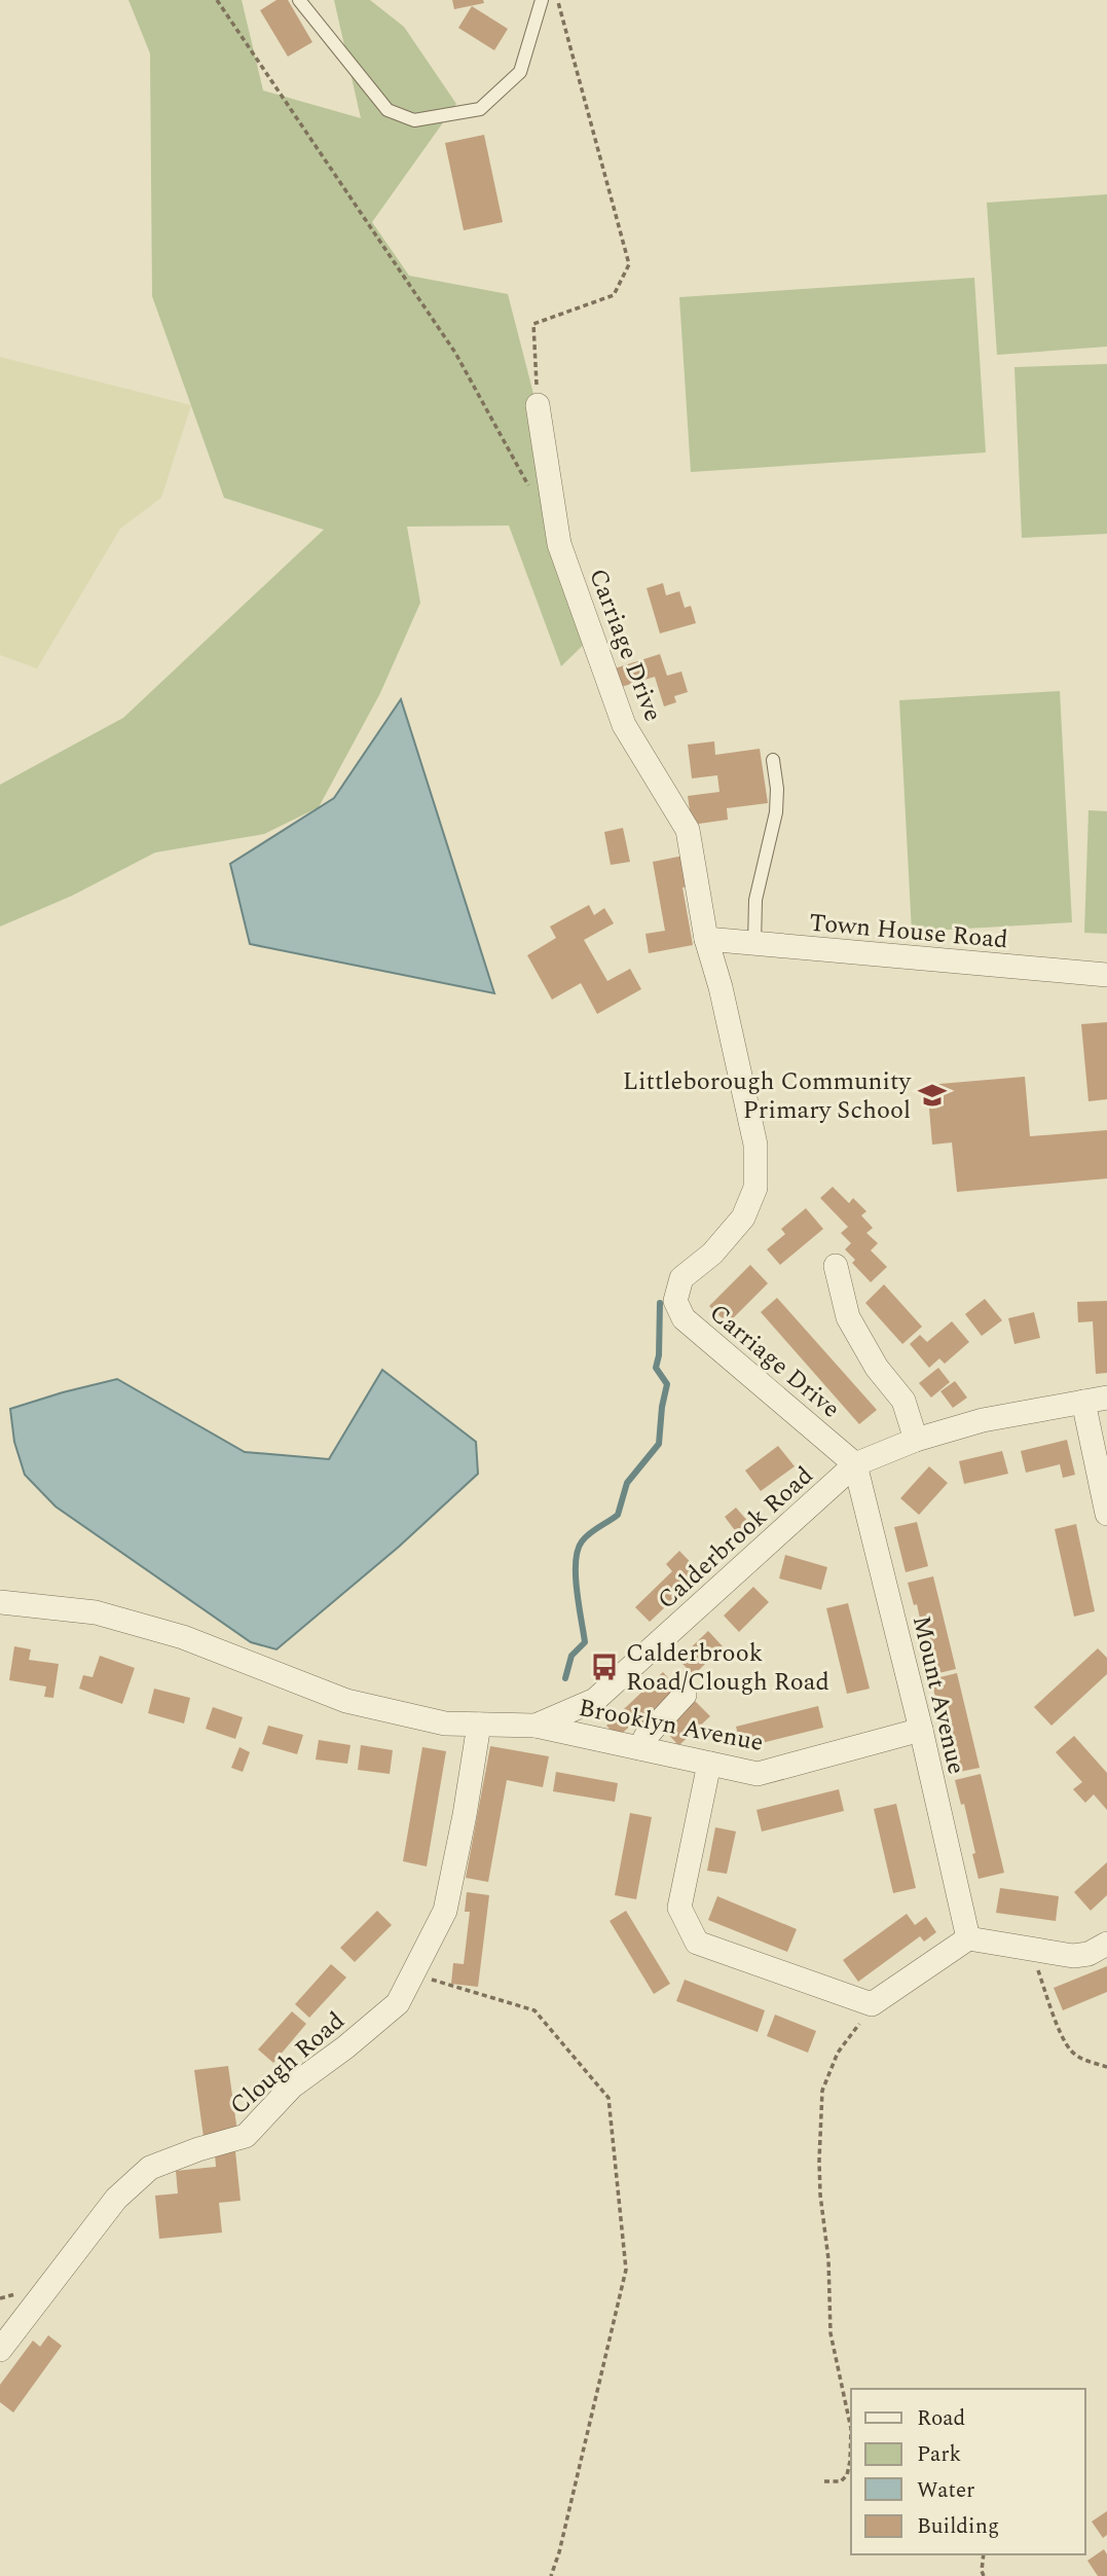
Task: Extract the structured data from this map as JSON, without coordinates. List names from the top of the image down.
{
  "streets": {
    "street": [
      "Carriage Drive",
      "Town House Road",
      "Calderbrook Road",
      "Mount Avenue",
      "Brooklyn Avenue",
      "Clough Road"
    ]
  },
  "crossings": [
    ["Carriage Drive", "Town House Road"],
    ["Carriage Drive", "Calderbrook Road"],
    ["Carriage Drive", "Mount Avenue"],
    ["Calderbrook Road", "Mount Avenue"],
    ["Calderbrook Road", "Brooklyn Avenue"],
    ["Calderbrook Road", "Clough Road"],
    ["Mount Avenue", "Brooklyn Avenue"]
  ],
  "places": {
    "school or university": ["Littleborough Community Primary School"],
    "bus stop": ["Calderbrook Road/Clough Road"]
  },
  "legend": [
    "Road",
    "Park",
    "Water",
    "Building"
  ]
}
